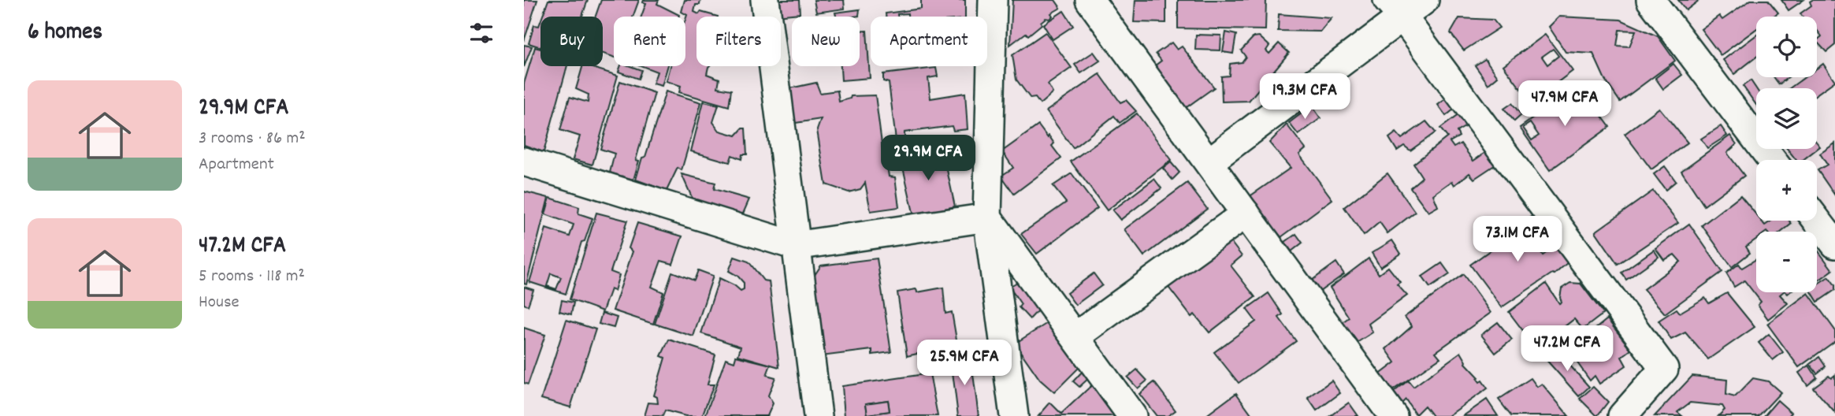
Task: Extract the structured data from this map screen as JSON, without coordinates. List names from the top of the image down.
{
  "page": {
    "heading": "6 homes",
    "map_buttons": ["+", "−"],
    "chip": [
      "Buy",
      "Rent",
      "Filters",
      "New",
      "Apartment"
    ],
    "list": [
      {
        "name": "29.9M CFA",
        "note": "3 rooms · 86 m² · Apartment"
      },
      {
        "name": "47.2M CFA",
        "note": "5 rooms · 118 m² · House"
      }
    ],
    "price": [
      "19.3M CFA",
      "47.9M CFA",
      "29.9M CFA",
      "73.1M CFA",
      "47.2M CFA",
      "25.9M CFA"
    ]
  }
}
